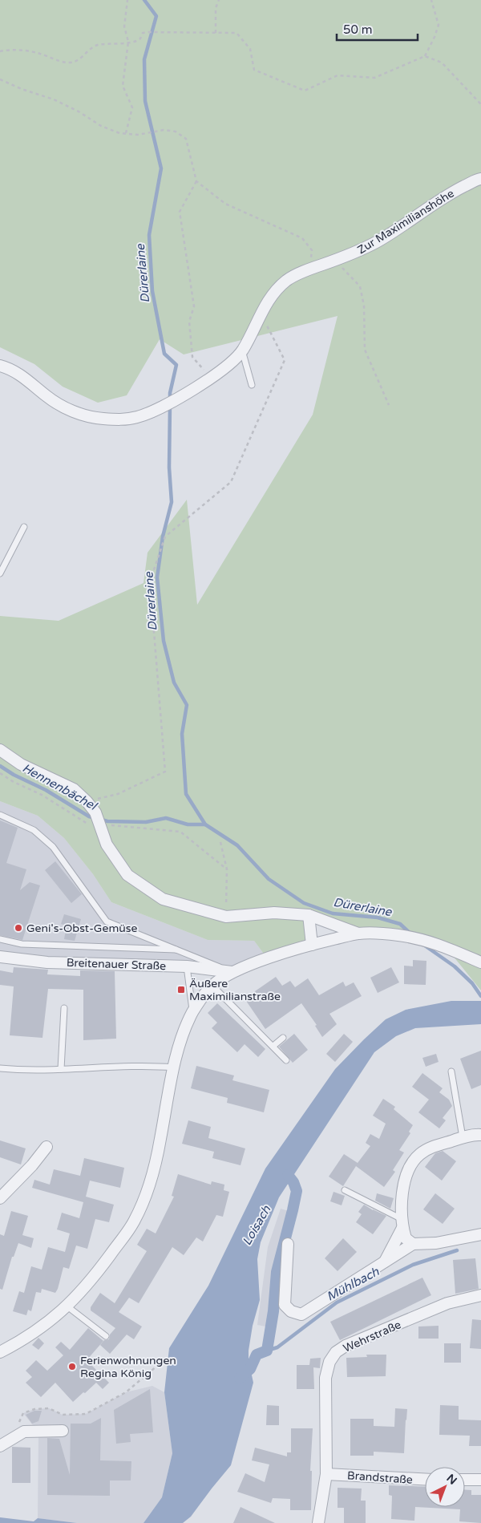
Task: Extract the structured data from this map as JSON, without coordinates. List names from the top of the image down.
{
  "streets": {
    "street": [
      "Zur Maximilianshöhe",
      "Breitenauer Straße",
      "Wehrstraße",
      "Brandstraße"
    ]
  },
  "crossings": [
    ["Wehrstraße", "Brandstraße"]
  ],
  "water": [
    "Dürerlaine",
    "Hennenbächel",
    "Loisach",
    "Mühlbach"
  ],
  "places": {
    "other": ["Geni's-Obst-Gemüse", "Ferienwohnungen Regina König"],
    "transit": ["Äußere Maximilianstraße"]
  },
  "scale_bar": "50 m",
  "north": "top right"
}
